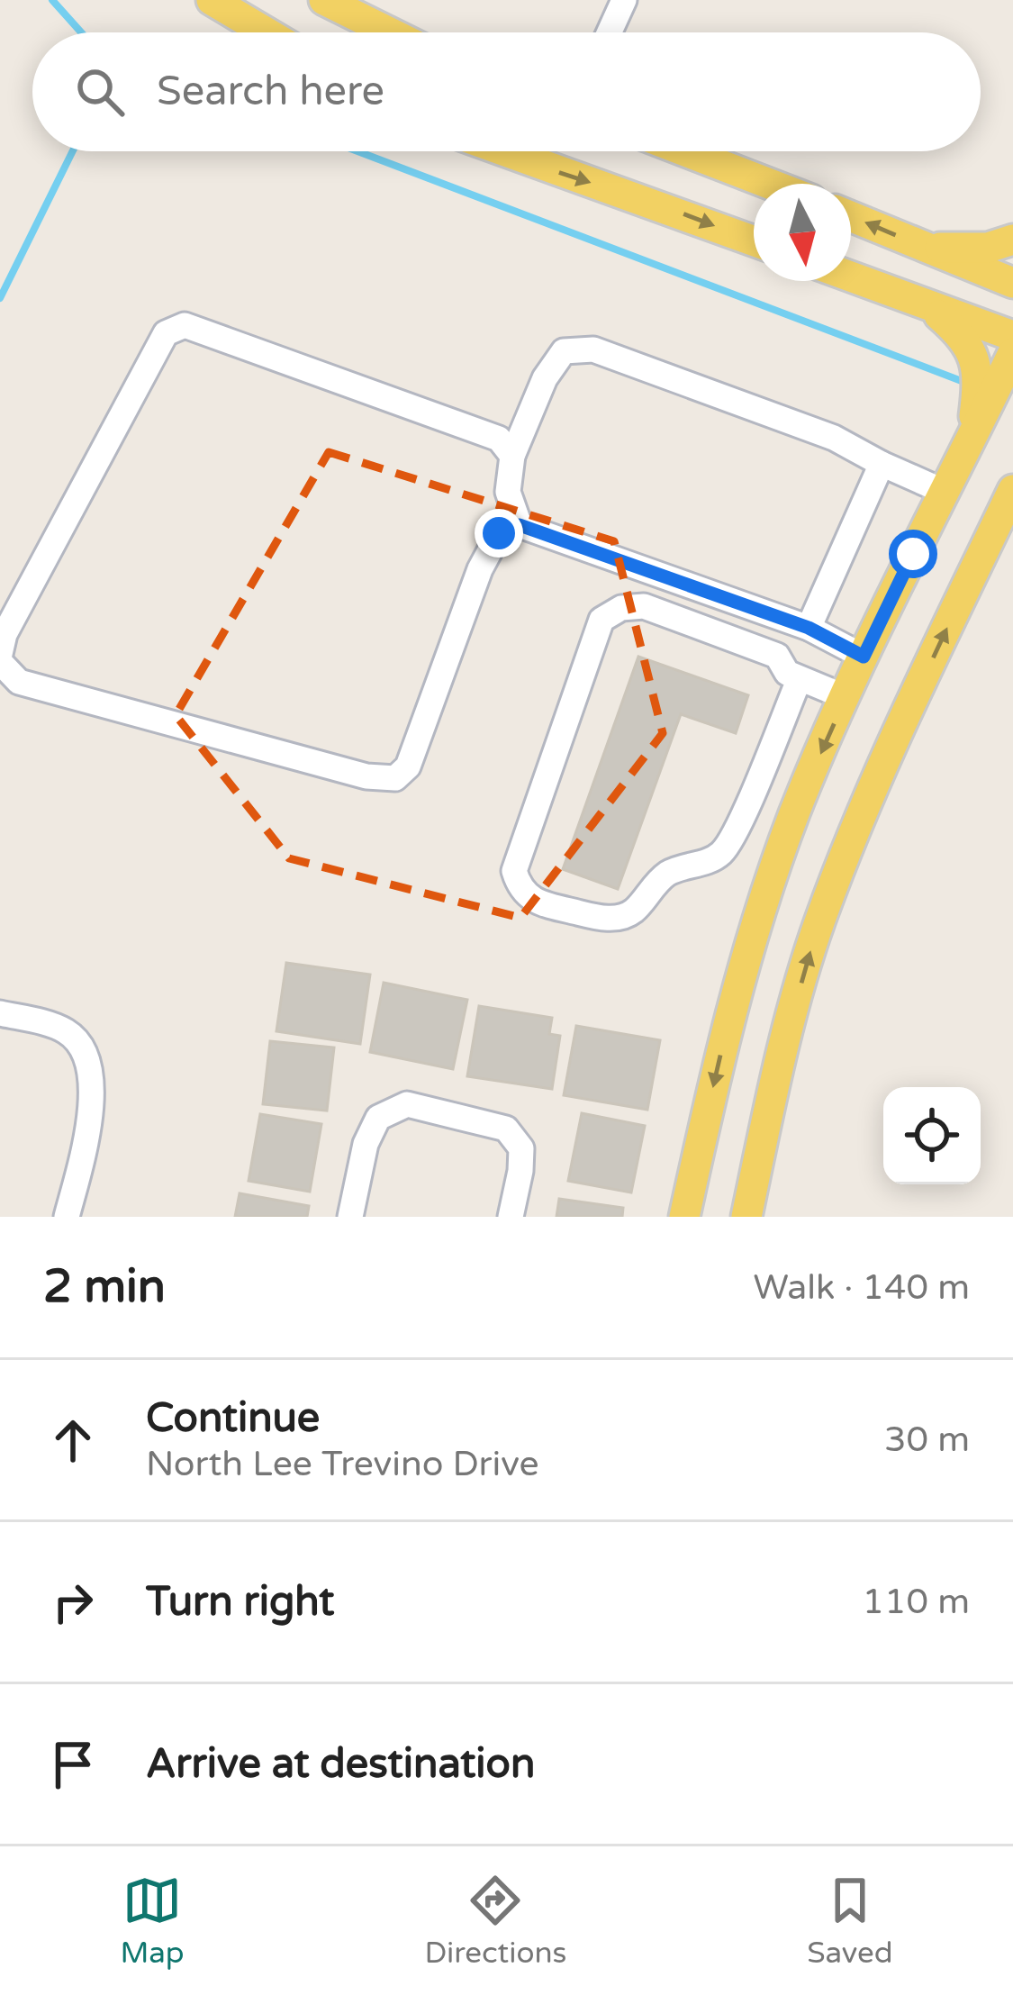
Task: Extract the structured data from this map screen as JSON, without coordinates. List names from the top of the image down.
{
  "north": "bottom",
  "page": {
    "search": "Search here",
    "heading": ["2 min", "Walk · 140 m"],
    "list": [
      ["Continue", "North Lee Trevino Drive", "30 m"],
      ["Turn right", "110 m"],
      "Arrive at destination"
    ],
    "nav": ["Map", "Directions", "Saved"]
  }
}
